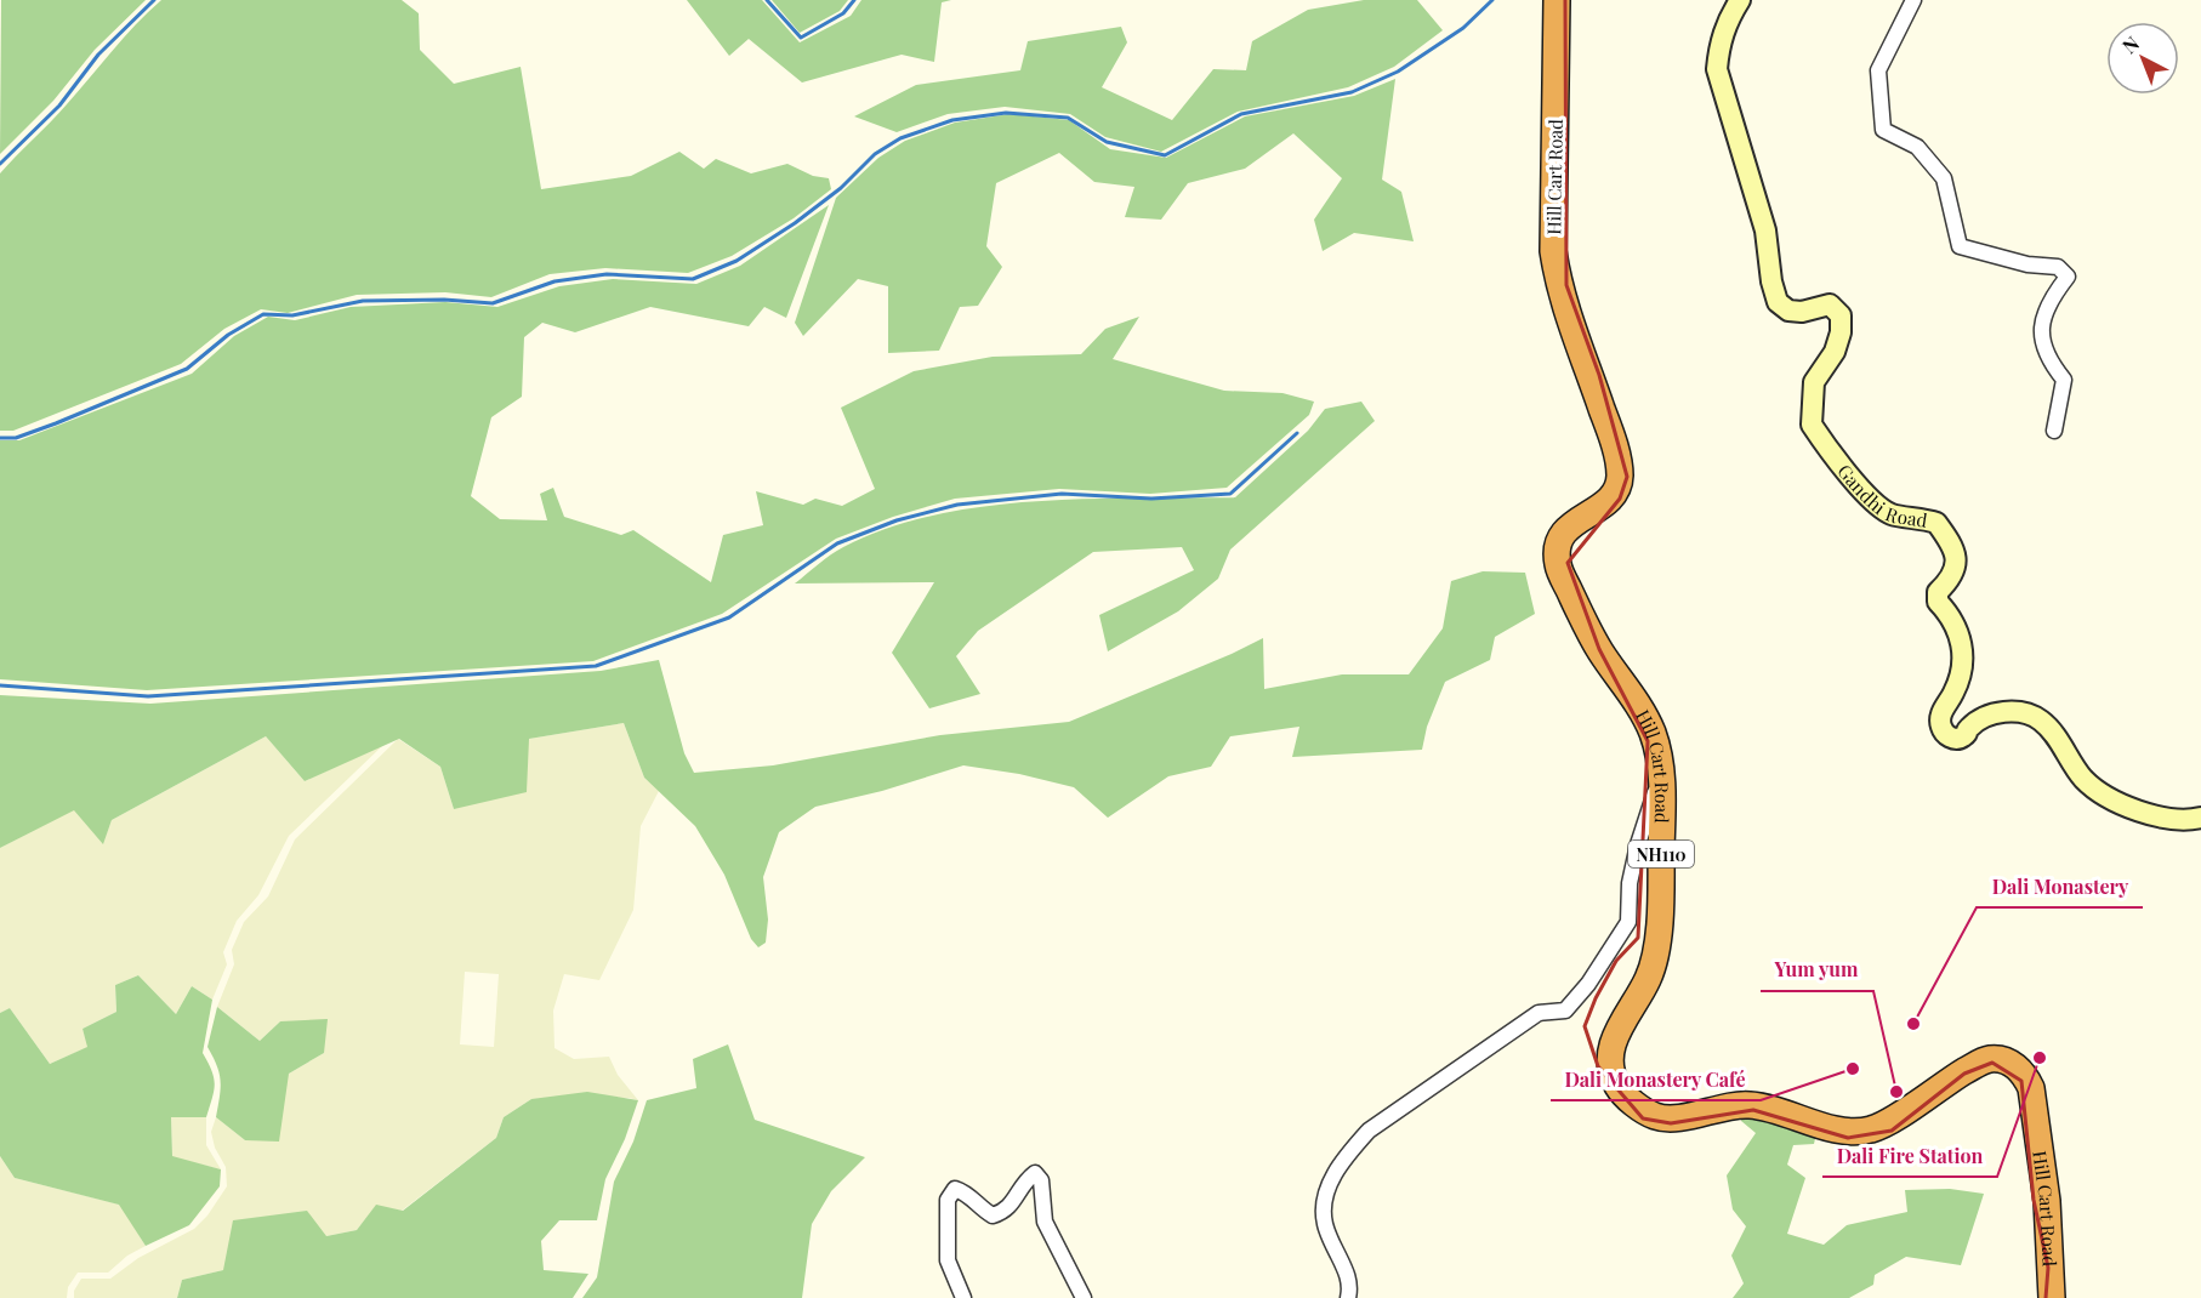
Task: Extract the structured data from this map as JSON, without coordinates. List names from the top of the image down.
{
  "streets": {
    "highway": ["Hill Cart Road", "NH110"],
    "main road": ["Gandhi Road"]
  },
  "places": [
    "Dali Monastery",
    "Dali Fire Station",
    "Dali Monastery Café",
    "Yum yum"
  ],
  "north": "top left"
}
